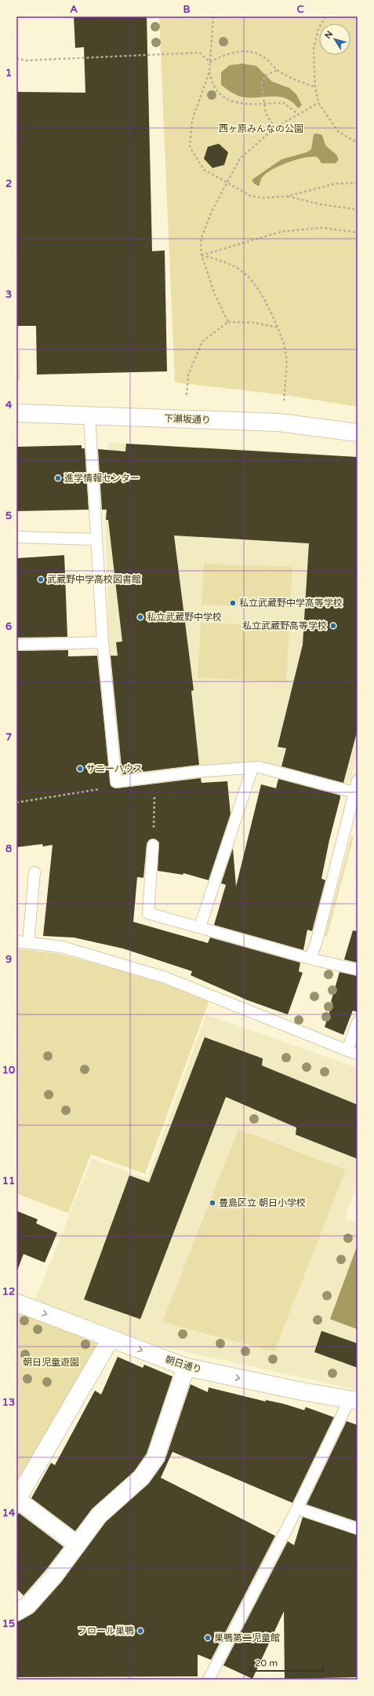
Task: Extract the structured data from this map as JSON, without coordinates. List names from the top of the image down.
{
  "streets": {
    "street": ["下瀬坂通り", "朝日通り"]
  },
  "one_way": ["朝日通り"],
  "parks": ["西ヶ原みんなの公園", "朝日児童遊園"],
  "places": [
    "進学情報センター",
    "武蔵野中学高校図書館",
    "私立武蔵野中学高等学校",
    "私立武蔵野中学校",
    "私立武蔵野高等学校",
    "サニーハウス",
    "豊島区立 朝日小学校",
    "フロール巣鴨",
    "巣鴨第二児童館"
  ],
  "scale_bar": "20 m",
  "north": "top left",
  "grid": {
    "columns": ["A", "B", "C"],
    "rows": [
      "1",
      "2",
      "3",
      "4",
      "5",
      "6",
      "7",
      "8",
      "9",
      "10",
      "11",
      "12",
      "13",
      "14",
      "15"
    ]
  }
}
